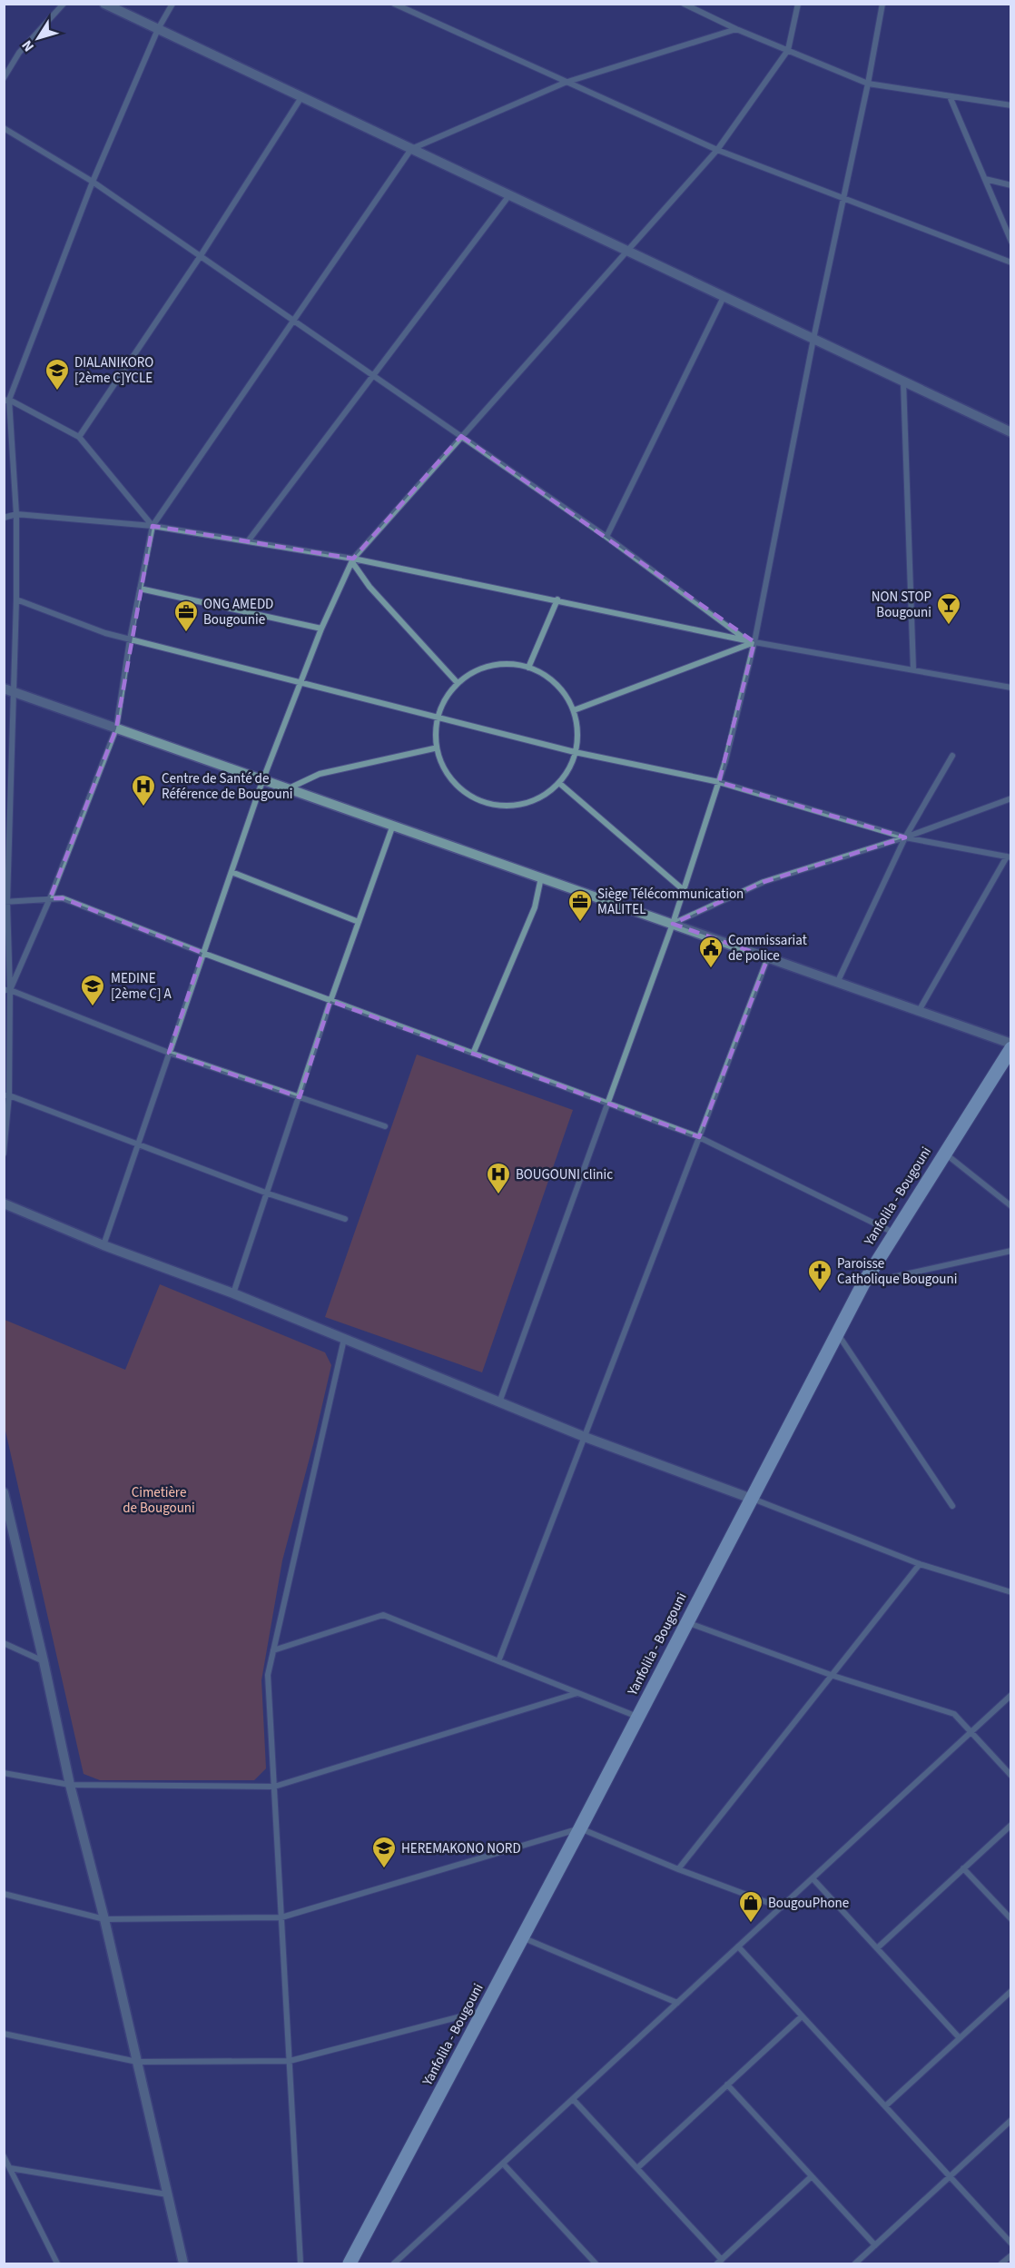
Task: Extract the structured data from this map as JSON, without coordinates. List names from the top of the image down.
{
  "streets": {
    "main road": ["Yanfolila - Bougouni"]
  },
  "parks": ["Cimetière de Bougouni"],
  "places": {
    "school or university": ["DIALANIKORO [2ème C]YCLE", "MEDINE [2ème C] A", "HEREMAKONO NORD"],
    "bar": ["NON STOP Bougouni"],
    "office": ["ONG AMEDD Bougounie", "Siège Télécommunication MALITEL"],
    "hospital": ["Centre de Santé de Référence de Bougouni", "BOUGOUNI clinic"],
    "public building": ["Commissariat de police"],
    "church": ["Paroisse Catholique Bougouni"],
    "shop": ["BougouPhone"]
  },
  "north": "bottom left"
}
